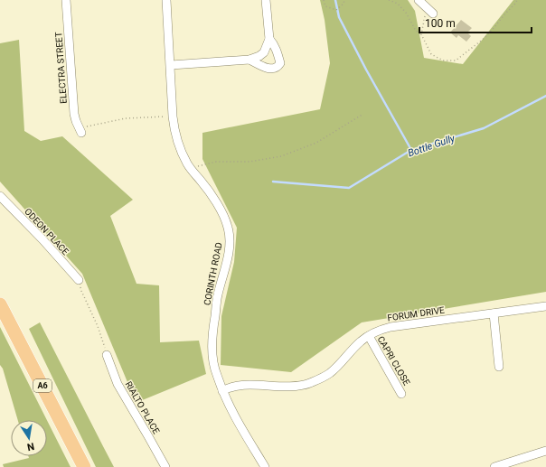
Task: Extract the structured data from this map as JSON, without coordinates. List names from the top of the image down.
{
  "streets": {
    "highway": ["A6"],
    "street": [
      "ELECTRA STREET",
      "ODEON PLACE",
      "CORINTH ROAD",
      "FORUM DRIVE",
      "CAPRI CLOSE",
      "RIALTO PLACE"
    ]
  },
  "crossings": [
    ["CORINTH ROAD", "FORUM DRIVE"],
    ["FORUM DRIVE", "CAPRI CLOSE"]
  ],
  "water": ["Bottle Gully"],
  "scale_bar": "100 m",
  "north": "bottom"
}
